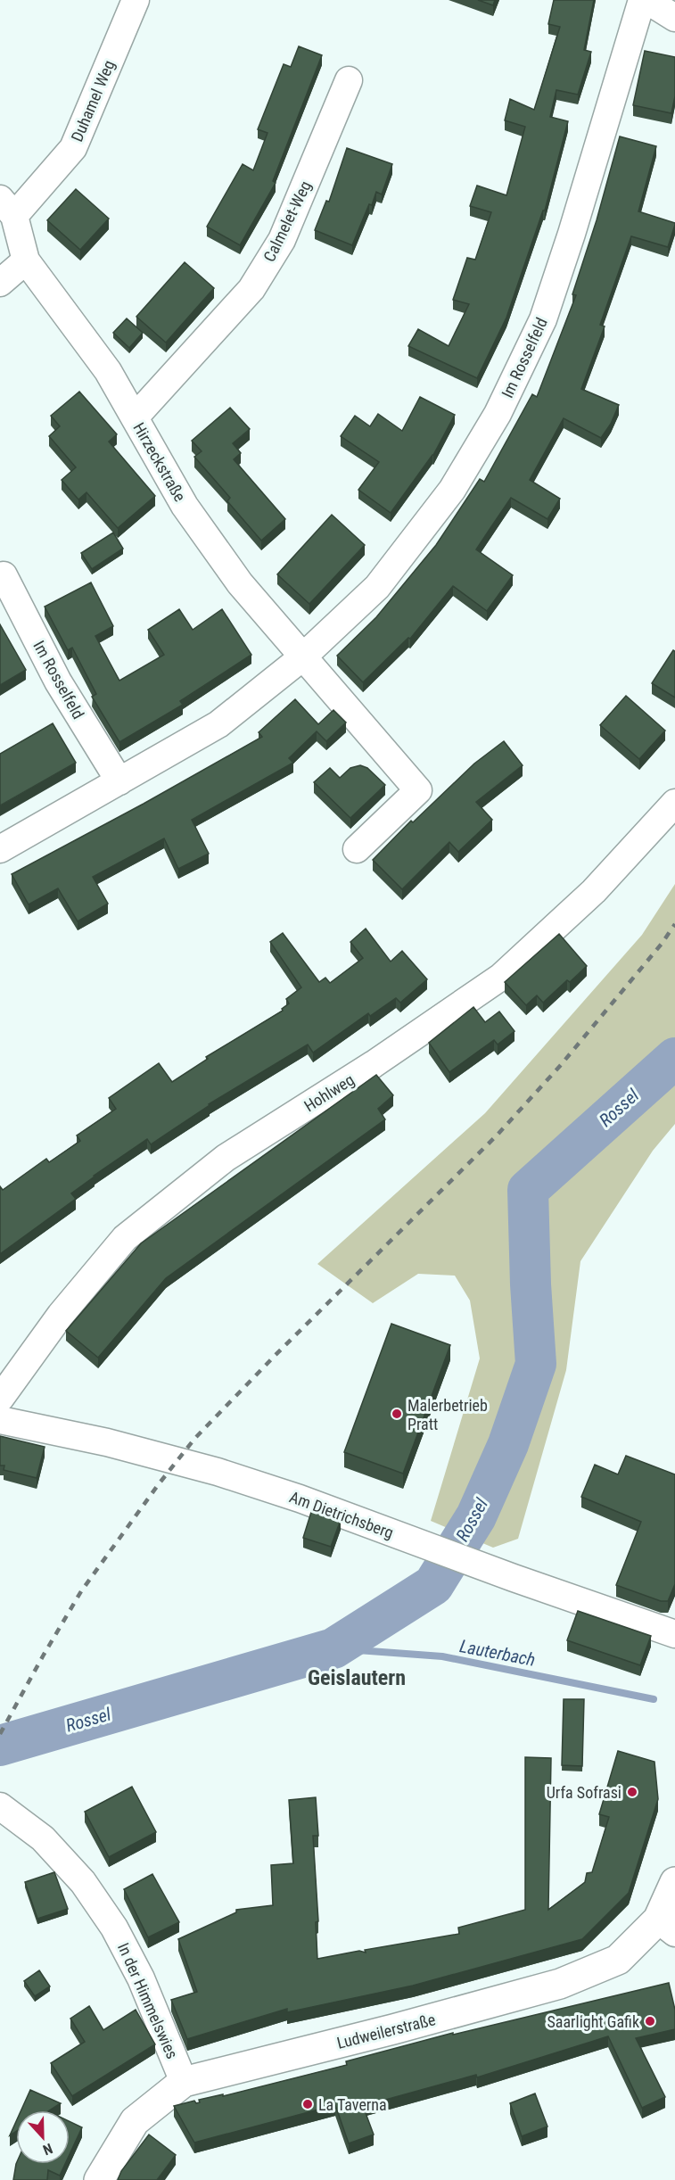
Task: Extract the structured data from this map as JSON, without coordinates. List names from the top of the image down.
{
  "streets": {
    "main road": ["Ludweilerstraße"],
    "street": [
      "Duhamel Weg",
      "Calmelet-Weg",
      "Im Rosselfeld",
      "Hirzeckstraße",
      "Hohlweg",
      "Am Dietrichsberg",
      "In der Himmelswies"
    ]
  },
  "crossings": [
    ["Calmelet-Weg", "Hirzeckstraße"],
    ["Im Rosselfeld", "Hirzeckstraße"],
    ["In der Himmelswies", "Ludweilerstraße"]
  ],
  "districts": ["Geislautern"],
  "water": ["Rossel", "Lauterbach"],
  "places": [
    "Malerbetrieb Pratt",
    "Urfa Sofrasi",
    "Saarlight Gafik",
    "La Taverna"
  ],
  "north": "bottom"
}
